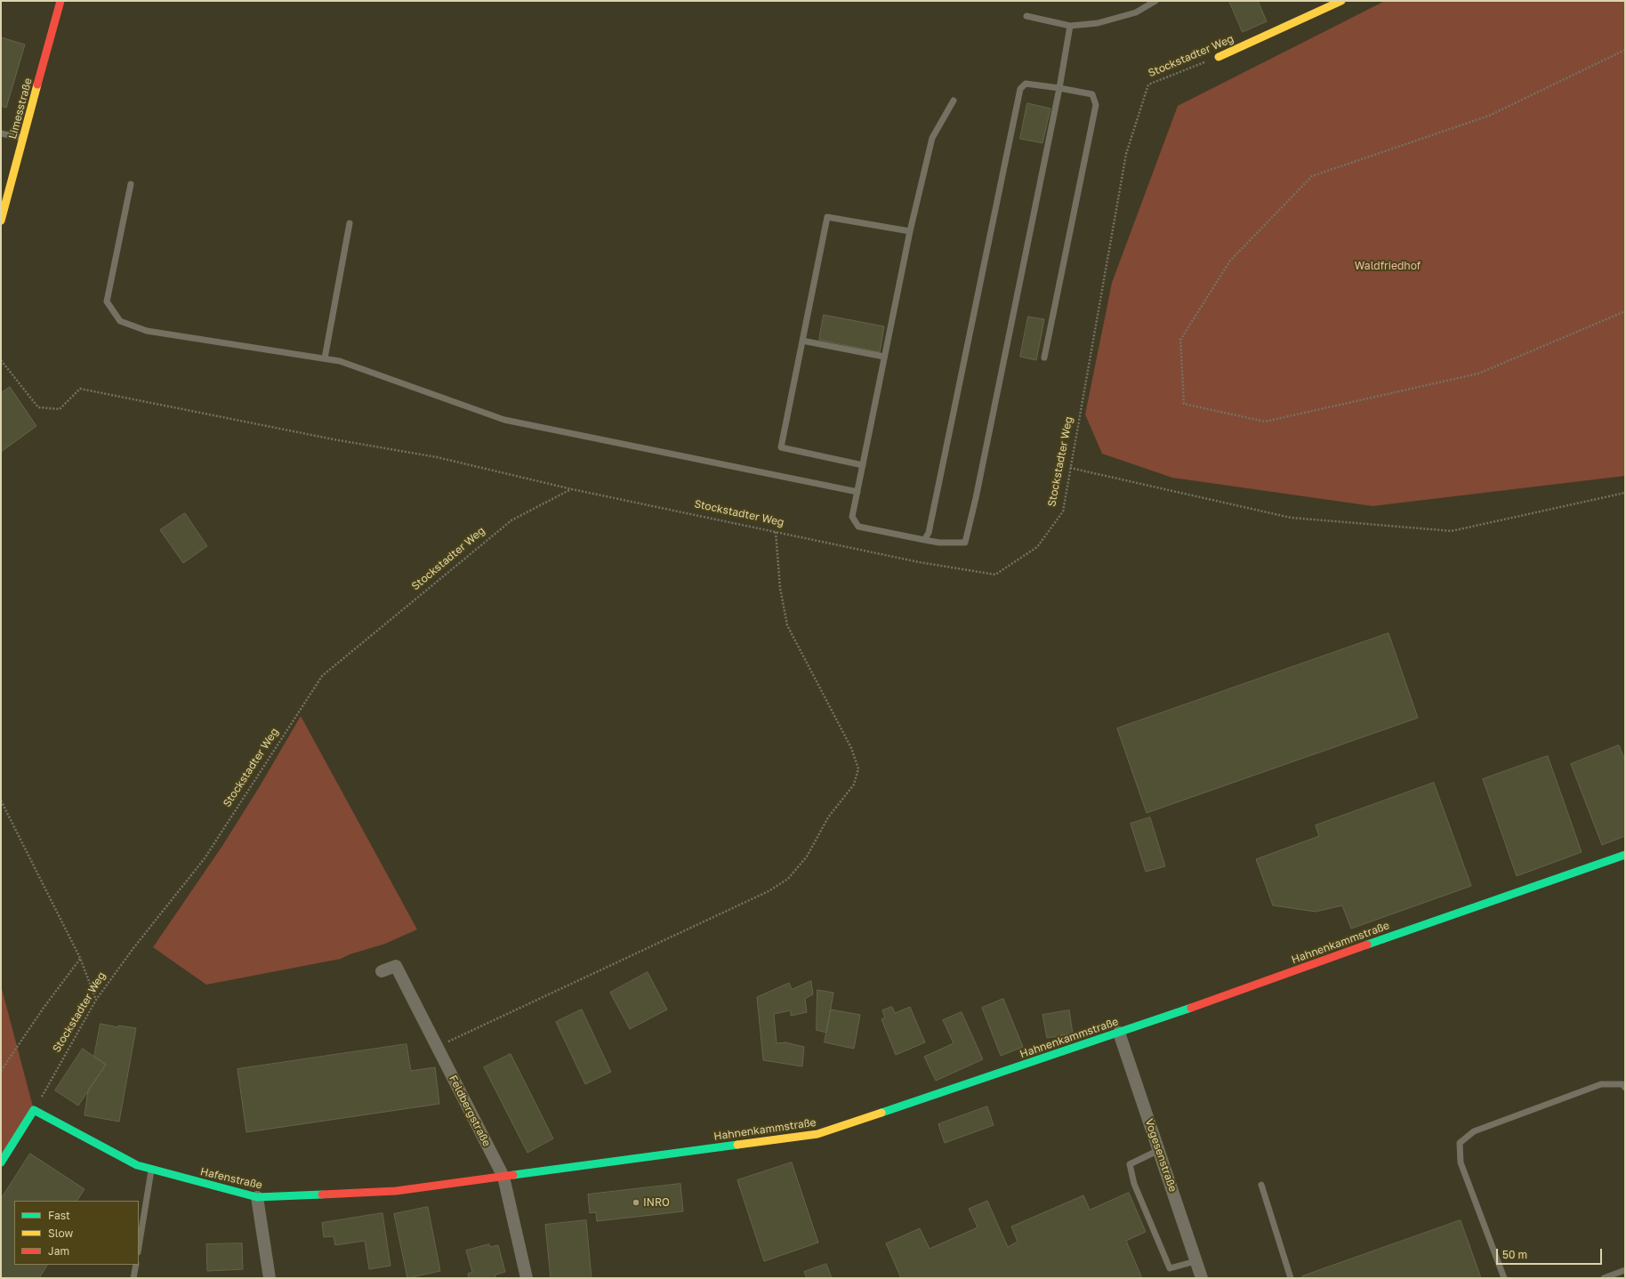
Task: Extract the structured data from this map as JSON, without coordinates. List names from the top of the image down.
{
  "streets": {
    "street": [
      "Stockstadter Weg",
      "Limesstraße",
      "Hahnenkammstraße",
      "Feldbergstraße",
      "Vogesenstraße",
      "Hafenstraße"
    ]
  },
  "crossings": [
    ["Stockstadter Weg", "Hafenstraße"],
    ["Hahnenkammstraße", "Feldbergstraße"],
    ["Hahnenkammstraße", "Vogesenstraße"],
    ["Hahnenkammstraße", "Hafenstraße"],
    ["Feldbergstraße", "Hafenstraße"]
  ],
  "parks": ["Waldfriedhof"],
  "places": ["INRO"],
  "legend": ["Fast", "Slow", "Jam"],
  "scale_bar": "50 m"
}
